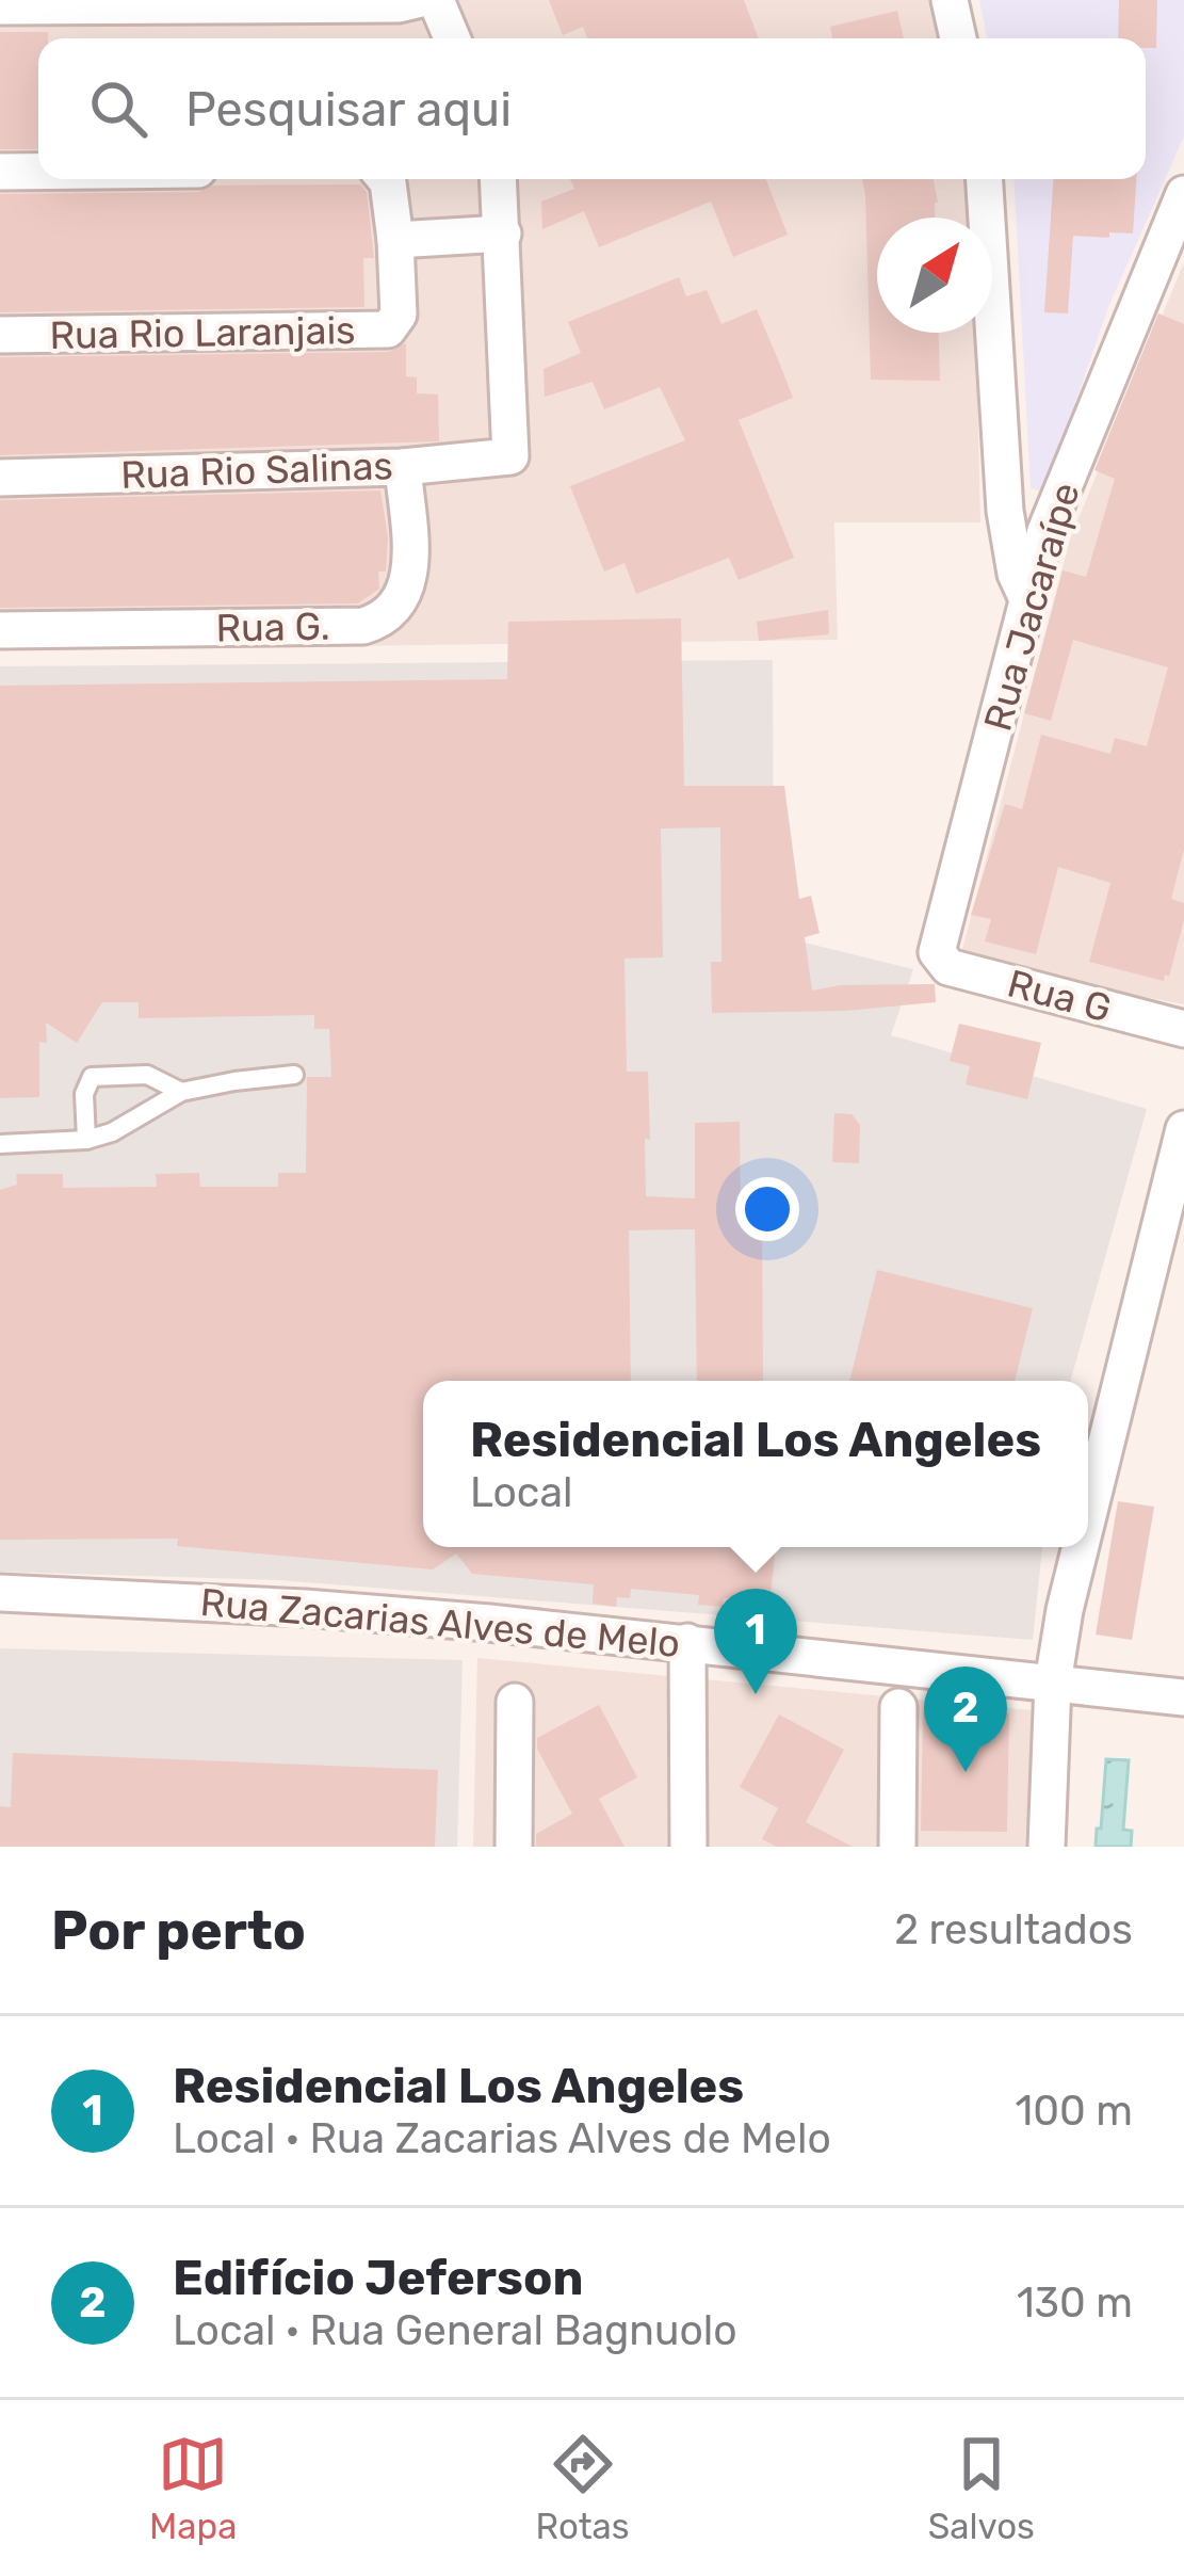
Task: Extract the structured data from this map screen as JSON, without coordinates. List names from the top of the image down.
{
  "streets": {
    "street": [
      "Rua Rio Laranjais",
      "Rua Rio Salinas",
      "Rua Jacaraípe",
      "Rua G.",
      "Rua G",
      "Rua Zacarias Alves de Melo"
    ]
  },
  "crossings": [
    ["Rua Rio Salinas", "Rua G."],
    ["Rua Jacaraípe", "Rua G"]
  ],
  "north": "top right",
  "page": {
    "search": "Pesquisar aqui",
    "popup": ["Residencial Los Angeles", "Local"],
    "pins": ["1", "2"],
    "heading": ["Por perto", "2 resultados"],
    "list": [
      {
        "mark": "1",
        "name": "Residencial Los Angeles",
        "note": "Local · Rua Zacarias Alves de Melo",
        "value": "100 m"
      },
      {
        "mark": "2",
        "name": "Edifício Jeferson",
        "note": "Local · Rua General Bagnuolo",
        "value": "130 m"
      }
    ],
    "nav": ["Mapa", "Rotas", "Salvos"]
  }
}
